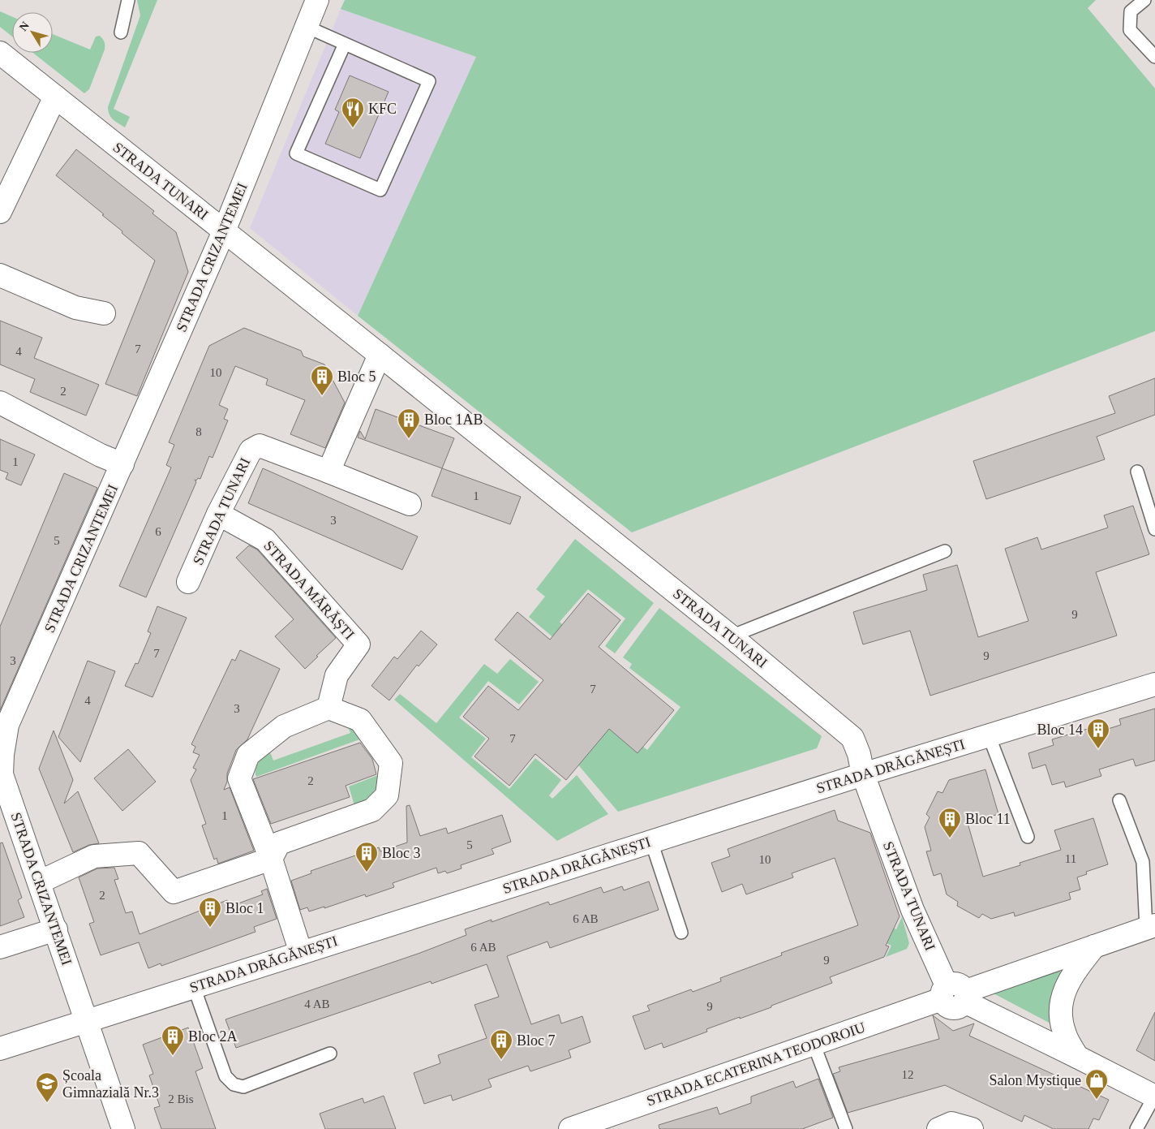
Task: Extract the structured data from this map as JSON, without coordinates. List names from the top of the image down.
{
  "streets": {
    "street": [
      "STRADA TUNARI",
      "STRADA CRIZANTEMEI",
      "STRADA MĂRĂȘTI",
      "STRADA DRĂGĂNEȘTI",
      "STRADA ECATERINA TEODOROIU"
    ]
  },
  "crossings": [
    ["STRADA TUNARI", "STRADA CRIZANTEMEI"],
    ["STRADA TUNARI", "STRADA MĂRĂȘTI"],
    ["STRADA TUNARI", "STRADA DRĂGĂNEȘTI"],
    ["STRADA TUNARI", "STRADA ECATERINA TEODOROIU"],
    ["STRADA CRIZANTEMEI", "STRADA DRĂGĂNEȘTI"]
  ],
  "places": {
    "restaurant": ["KFC"],
    "building": [
      "Bloc 5",
      "Bloc 1AB",
      "Bloc 14",
      "Bloc 11",
      "Bloc 3",
      "Bloc 1",
      "Bloc 2A",
      "Bloc 7"
    ],
    "shop": ["Salon Mystique"],
    "school or university": ["Școala Gimnazială Nr.3"]
  },
  "house_numbers": [
    "7",
    "4",
    "10",
    "2",
    "8",
    "1",
    "1",
    "3",
    "6",
    "5",
    "9",
    "7",
    "9",
    "3",
    "7",
    "4",
    "3",
    "7",
    "2",
    "1",
    "5",
    "11",
    "10",
    "2",
    "6 AB",
    "6 AB",
    "9",
    "4 AB",
    "9",
    "12",
    "2 Bis"
  ],
  "north": "top left"
}
